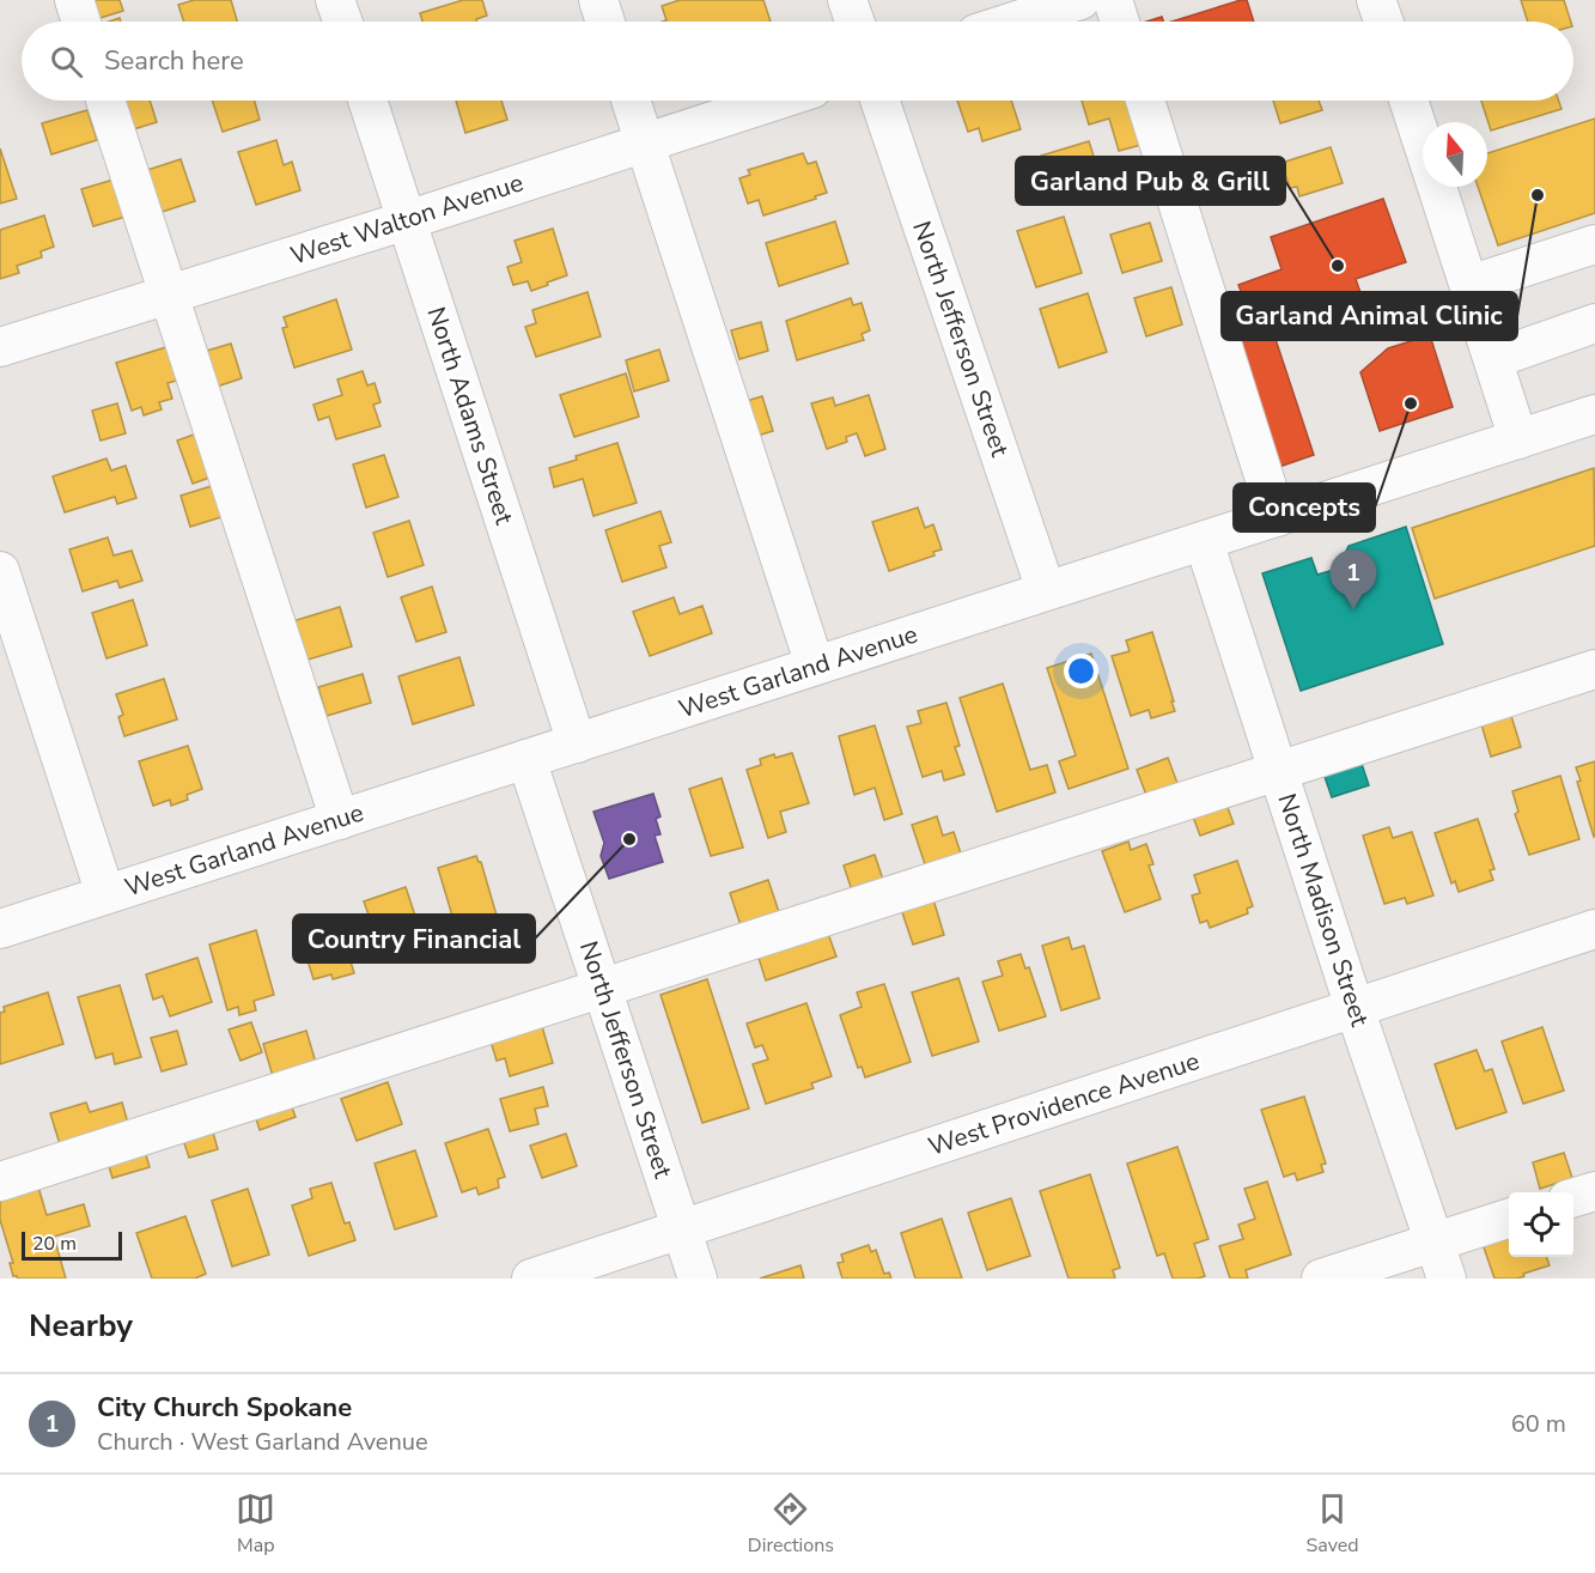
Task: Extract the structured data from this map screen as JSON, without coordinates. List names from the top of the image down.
{
  "streets": {
    "street": [
      "West Walton Avenue",
      "North Jefferson Street",
      "North Adams Street",
      "West Garland Avenue",
      "North Madison Street",
      "West Providence Avenue"
    ]
  },
  "crossings": [
    ["West Walton Avenue", "North Adams Street"],
    ["North Jefferson Street", "West Garland Avenue"],
    ["North Jefferson Street", "West Providence Avenue"],
    ["North Adams Street", "West Garland Avenue"],
    ["West Garland Avenue", "North Madison Street"],
    ["North Madison Street", "West Providence Avenue"]
  ],
  "places": [
    "Garland Animal Clinic",
    "Garland Pub & Grill",
    "Concepts",
    "Country Financial"
  ],
  "scale_bar": "20 m",
  "north": "top",
  "page": {
    "search": "Search here",
    "pins": "1",
    "scale": "20 m",
    "heading": "Nearby",
    "list": [
      {
        "mark": "1",
        "name": "City Church Spokane",
        "note": "Church · West Garland Avenue",
        "value": "60 m"
      }
    ],
    "nav": ["Map", "Directions", "Saved"]
  }
}
